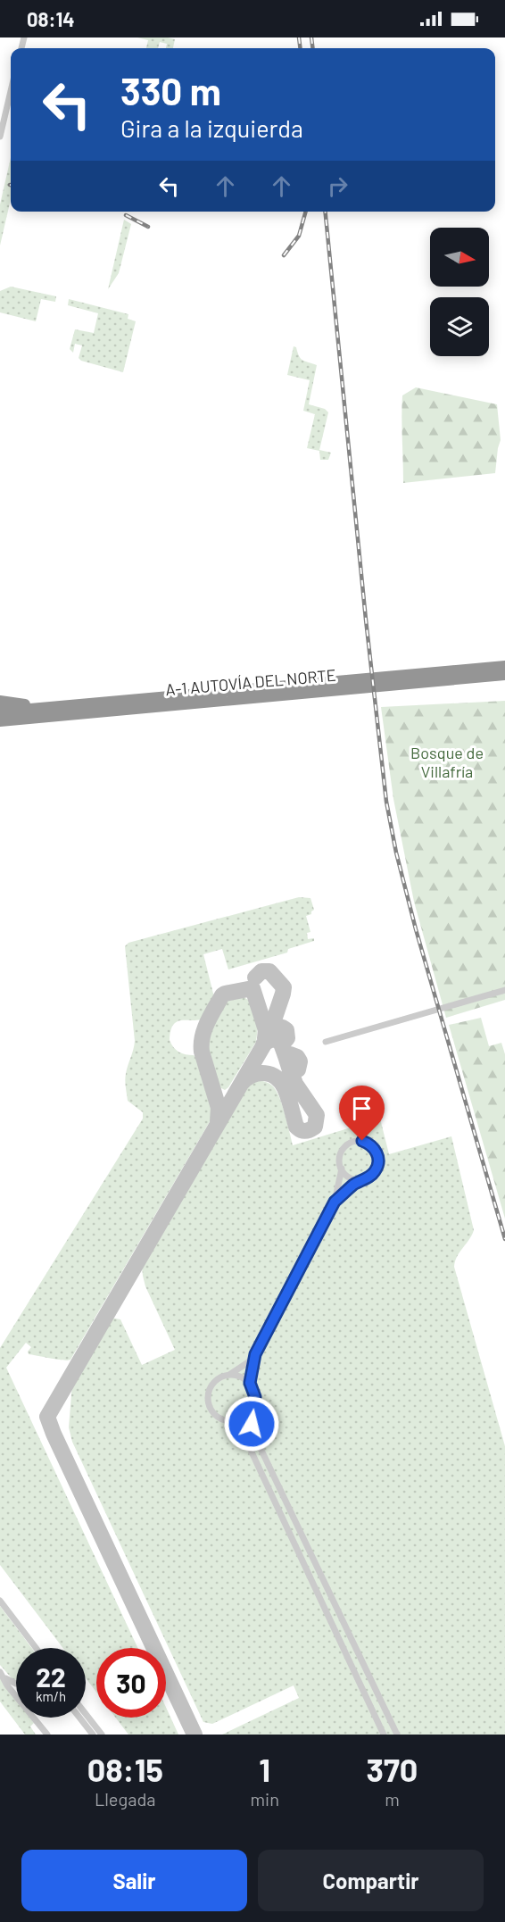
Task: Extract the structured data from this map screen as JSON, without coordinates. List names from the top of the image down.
{
  "streets": {
    "highway": ["A-1 AUTOVÍA DEL NORTE"]
  },
  "parks": ["Bosque de Villafría"],
  "north": "right",
  "page": {
    "status": "08:14",
    "turn": ["330 m", "Gira a la izquierda"],
    "speed": "22 km/h",
    "limit": "30",
    "eta": [
      "08:15",
      "Llegada",
      "1",
      "min",
      "370",
      "m"
    ],
    "buttons": ["Salir", "Compartir"]
  }
}
